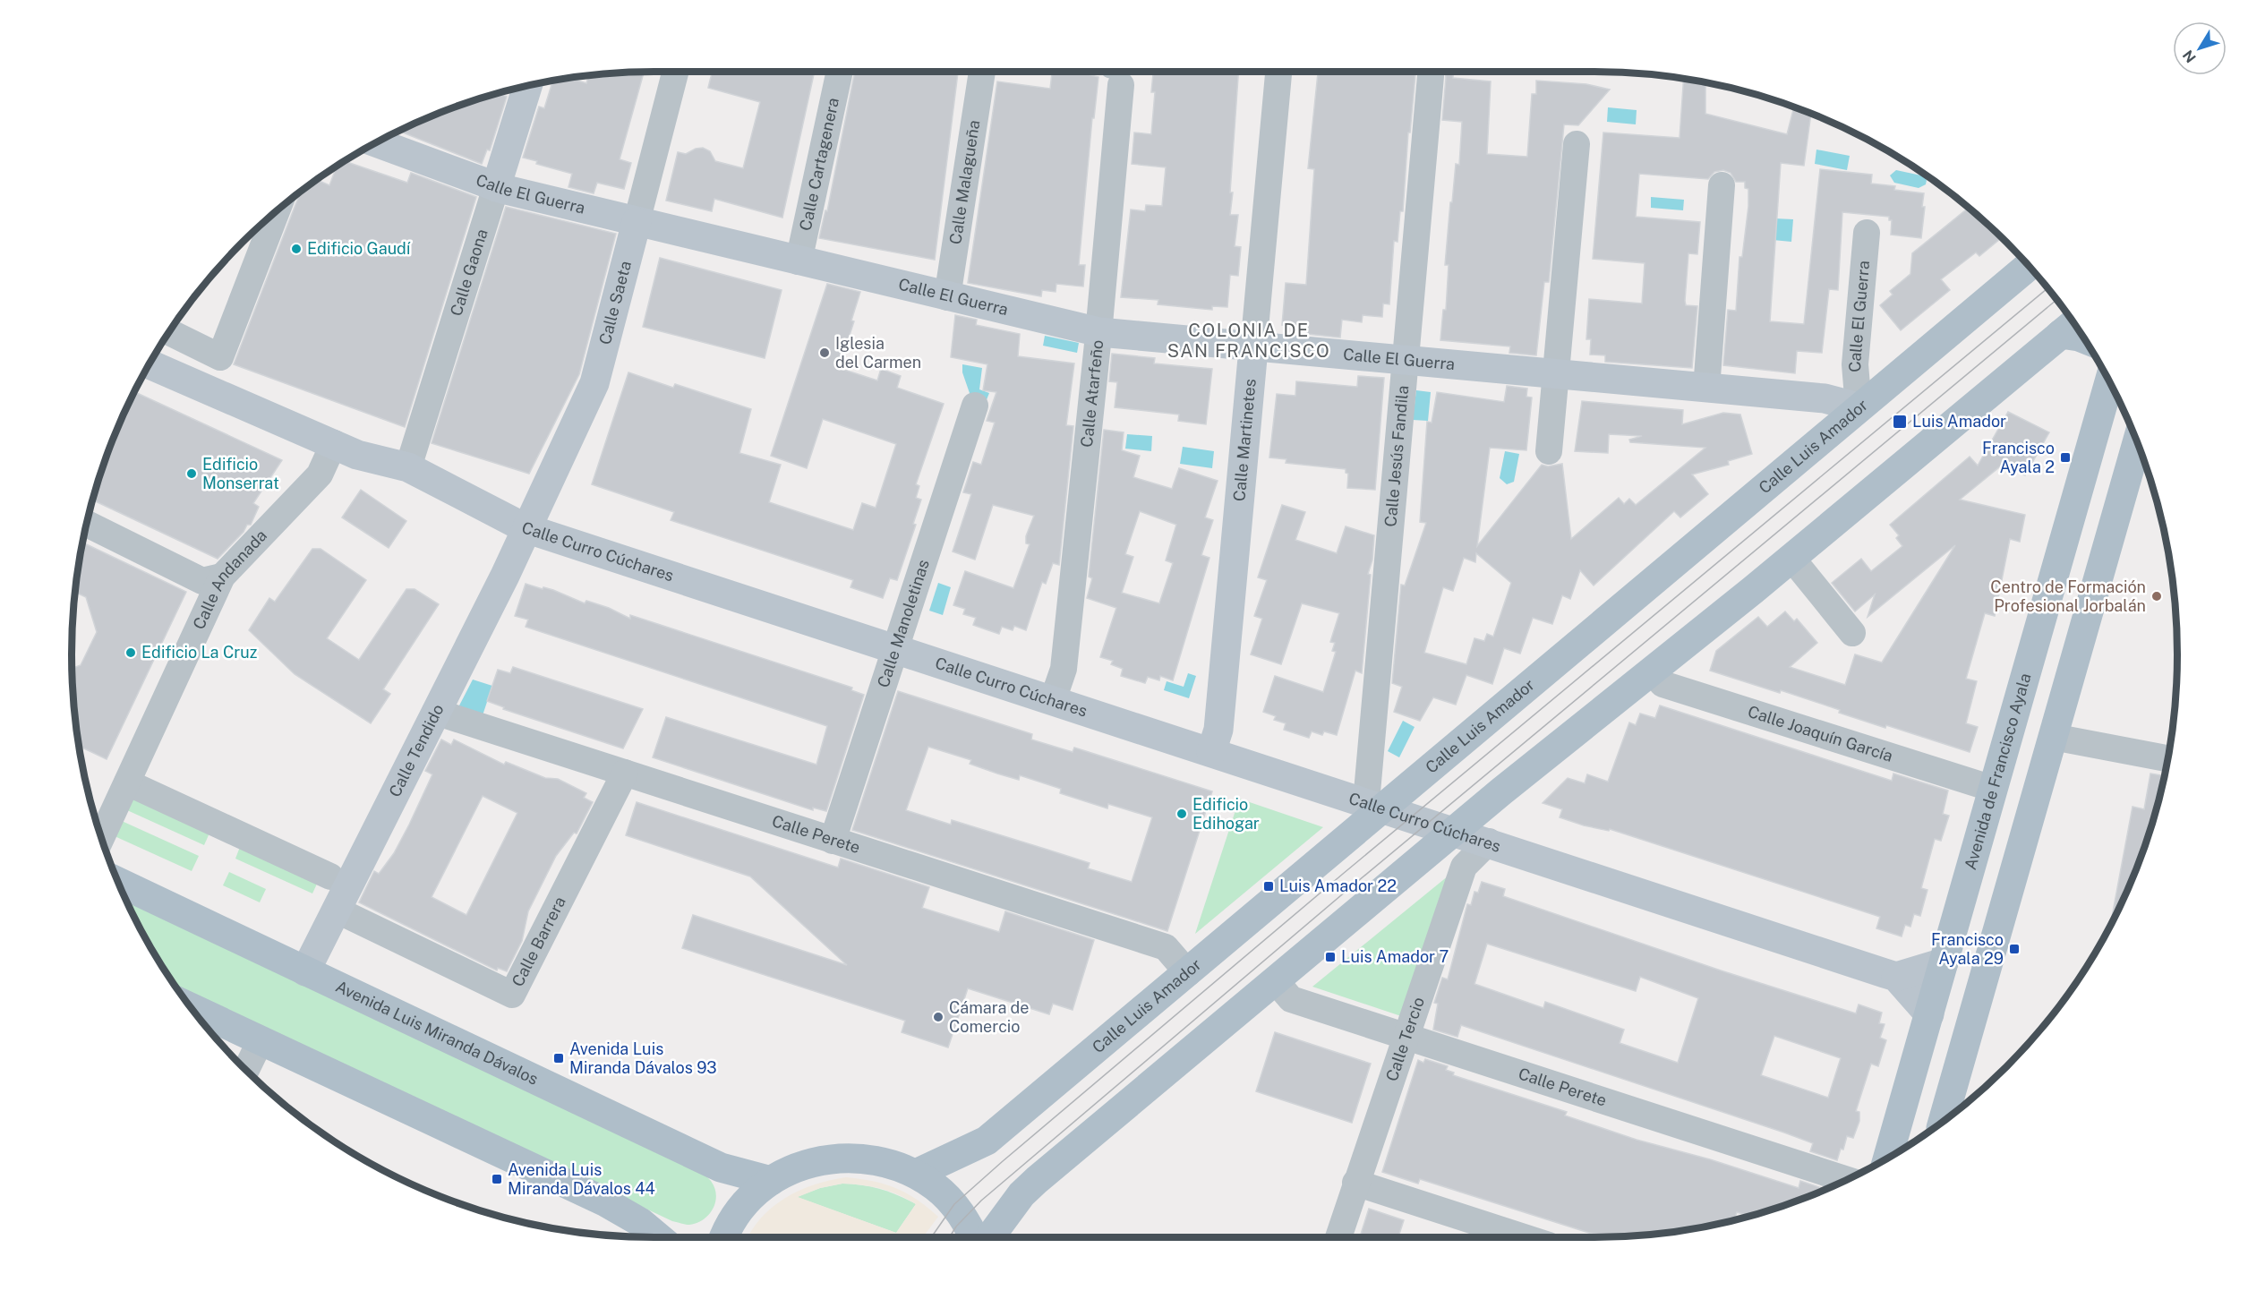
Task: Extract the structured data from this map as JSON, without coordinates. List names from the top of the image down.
{
  "streets": {
    "main road": ["Calle Luis Amador", "Avenida de Francisco Ayala", "Avenida Luis Miranda Dávalos"],
    "street": [
      "Calle Cartagenera",
      "Calle Malagueña",
      "Calle El Guerra",
      "Calle Gaona",
      "Calle Saeta",
      "Calle Atarfeño",
      "Calle Martinetes",
      "Calle Jesús Fandila",
      "Calle Curro Cúchares",
      "Calle Andanada",
      "Calle Manoletinas",
      "Calle Joaquín García",
      "Calle Tendido",
      "Calle Perete",
      "Calle Barrera",
      "Calle Tercio"
    ]
  },
  "crossings": [
    ["Calle Cartagenera", "Calle El Guerra"],
    ["Calle Malagueña", "Calle El Guerra"],
    ["Calle El Guerra", "Calle Gaona"],
    ["Calle El Guerra", "Calle Saeta"],
    ["Calle El Guerra", "Calle Atarfeño"],
    ["Calle El Guerra", "Calle Martinetes"],
    ["Calle El Guerra", "Calle Luis Amador"],
    ["Calle El Guerra", "Calle Jesús Fandila"],
    ["Calle Gaona", "Calle Curro Cúchares"],
    ["Calle Saeta", "Calle Curro Cúchares"],
    ["Calle Saeta", "Calle Tendido"],
    ["Calle Atarfeño", "Calle Curro Cúchares"],
    ["Calle Martinetes", "Calle Curro Cúchares"],
    ["Calle Luis Amador", "Calle Jesús Fandila"],
    ["Calle Luis Amador", "Calle Curro Cúchares"],
    ["Calle Luis Amador", "Calle Perete"],
    ["Calle Jesús Fandila", "Calle Curro Cúchares"],
    ["Calle Curro Cúchares", "Calle Andanada"],
    ["Calle Curro Cúchares", "Calle Manoletinas"],
    ["Calle Curro Cúchares", "Calle Tendido"],
    ["Calle Curro Cúchares", "Calle Tercio"],
    ["Calle Manoletinas", "Calle Perete"],
    ["Calle Joaquín García", "Avenida de Francisco Ayala"],
    ["Calle Tendido", "Calle Perete"],
    ["Calle Tendido", "Calle Barrera"],
    ["Calle Tendido", "Avenida Luis Miranda Dávalos"],
    ["Calle Perete", "Calle Barrera"],
    ["Calle Perete", "Calle Tercio"]
  ],
  "districts": ["COLONIA DE SAN FRANCISCO"],
  "places": {
    "other": [
      "Edificio Gaudí",
      "Iglesia del Carmen",
      "Edificio Monserrat",
      "Centro de Formación Profesional Jorbalán",
      "Edificio La Cruz",
      "Edificio Edihogar",
      "Cámara de Comercio"
    ],
    "transit": [
      "Luis Amador",
      "Francisco Ayala 2",
      "Luis Amador 22",
      "Francisco Ayala 29",
      "Luis Amador 7",
      "Avenida Luis Miranda Dávalos 93",
      "Avenida Luis Miranda Dávalos 44"
    ]
  },
  "north": "bottom left"
}
